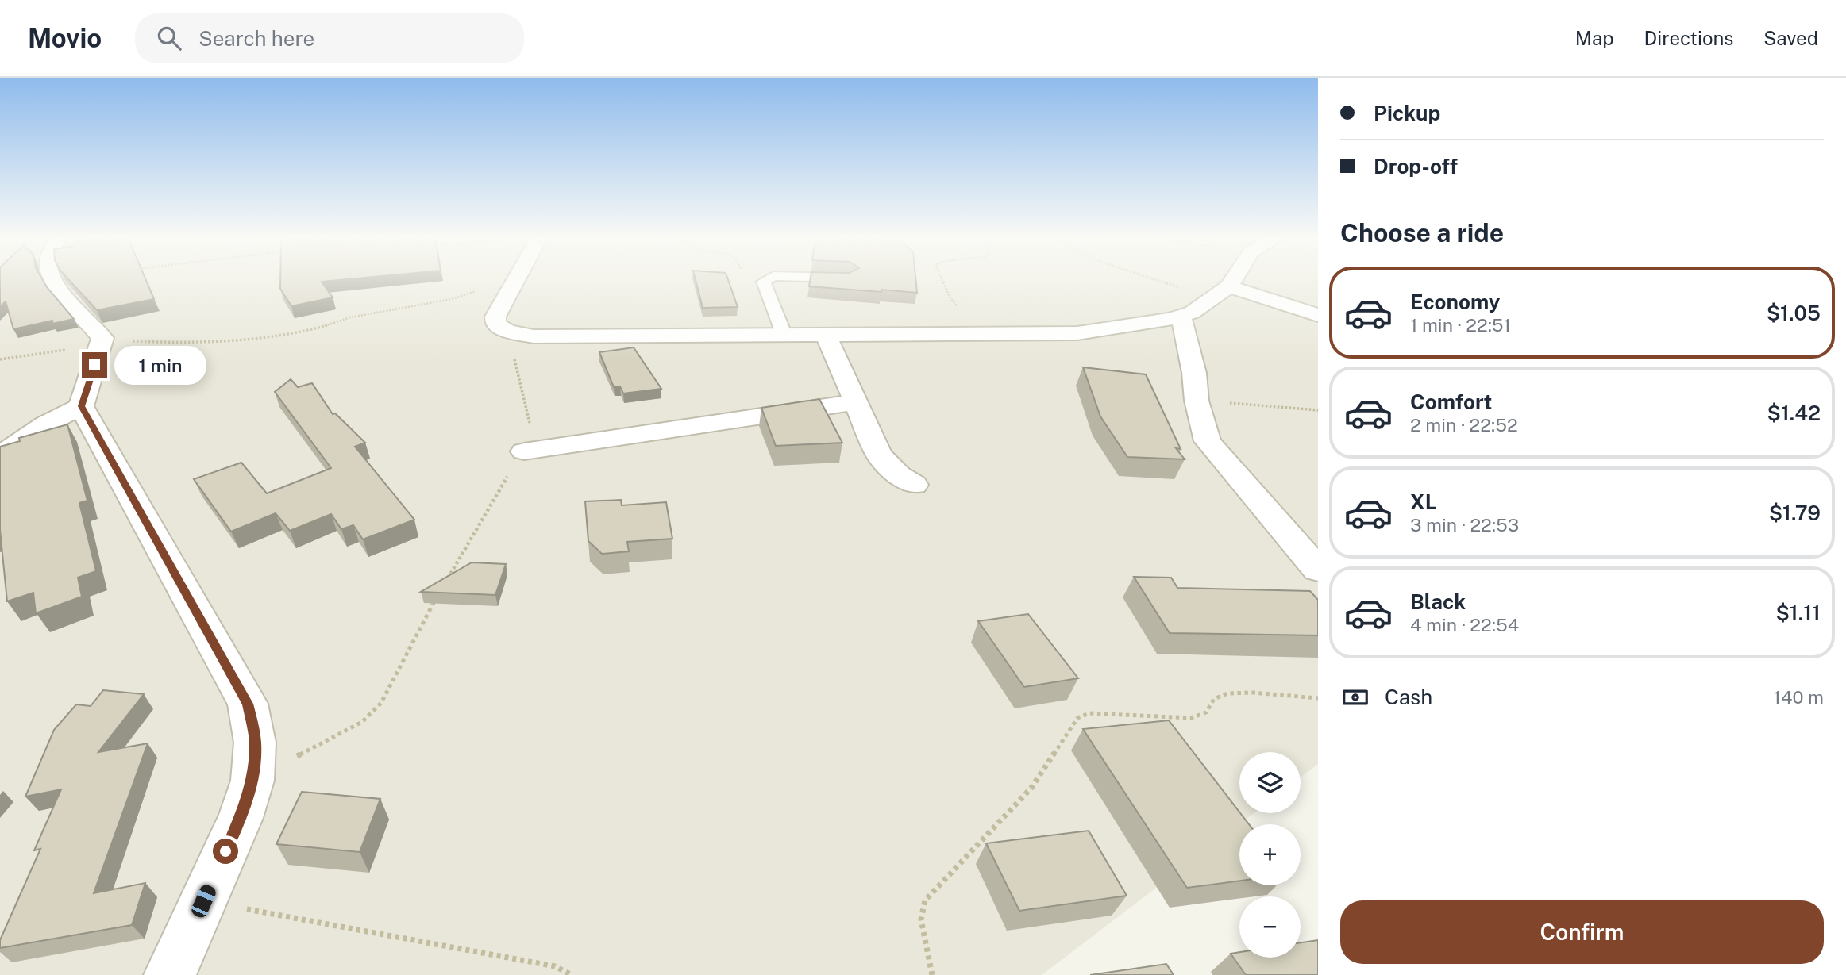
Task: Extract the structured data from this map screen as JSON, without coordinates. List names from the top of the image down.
{
  "page": {
    "header": "Movio",
    "search": "Search here",
    "nav": ["Map", "Directions", "Saved"],
    "banner": ["Pickup", "Drop-off"],
    "heading": "Choose a ride",
    "list": [
      {
        "name": "Economy",
        "note": "1 min · 22:51",
        "value": "$1.05"
      },
      {
        "name": "Comfort",
        "note": "2 min · 22:52",
        "value": "$1.42"
      },
      {
        "name": "XL",
        "note": "3 min · 22:53",
        "value": "$1.79"
      },
      {
        "name": "Black",
        "note": "4 min · 22:54",
        "value": "$1.11"
      }
    ],
    "bubble": "1 min",
    "pay": ["Cash", "140 m"],
    "map_buttons": ["+", "−"],
    "buttons": "Confirm"
  }
}
